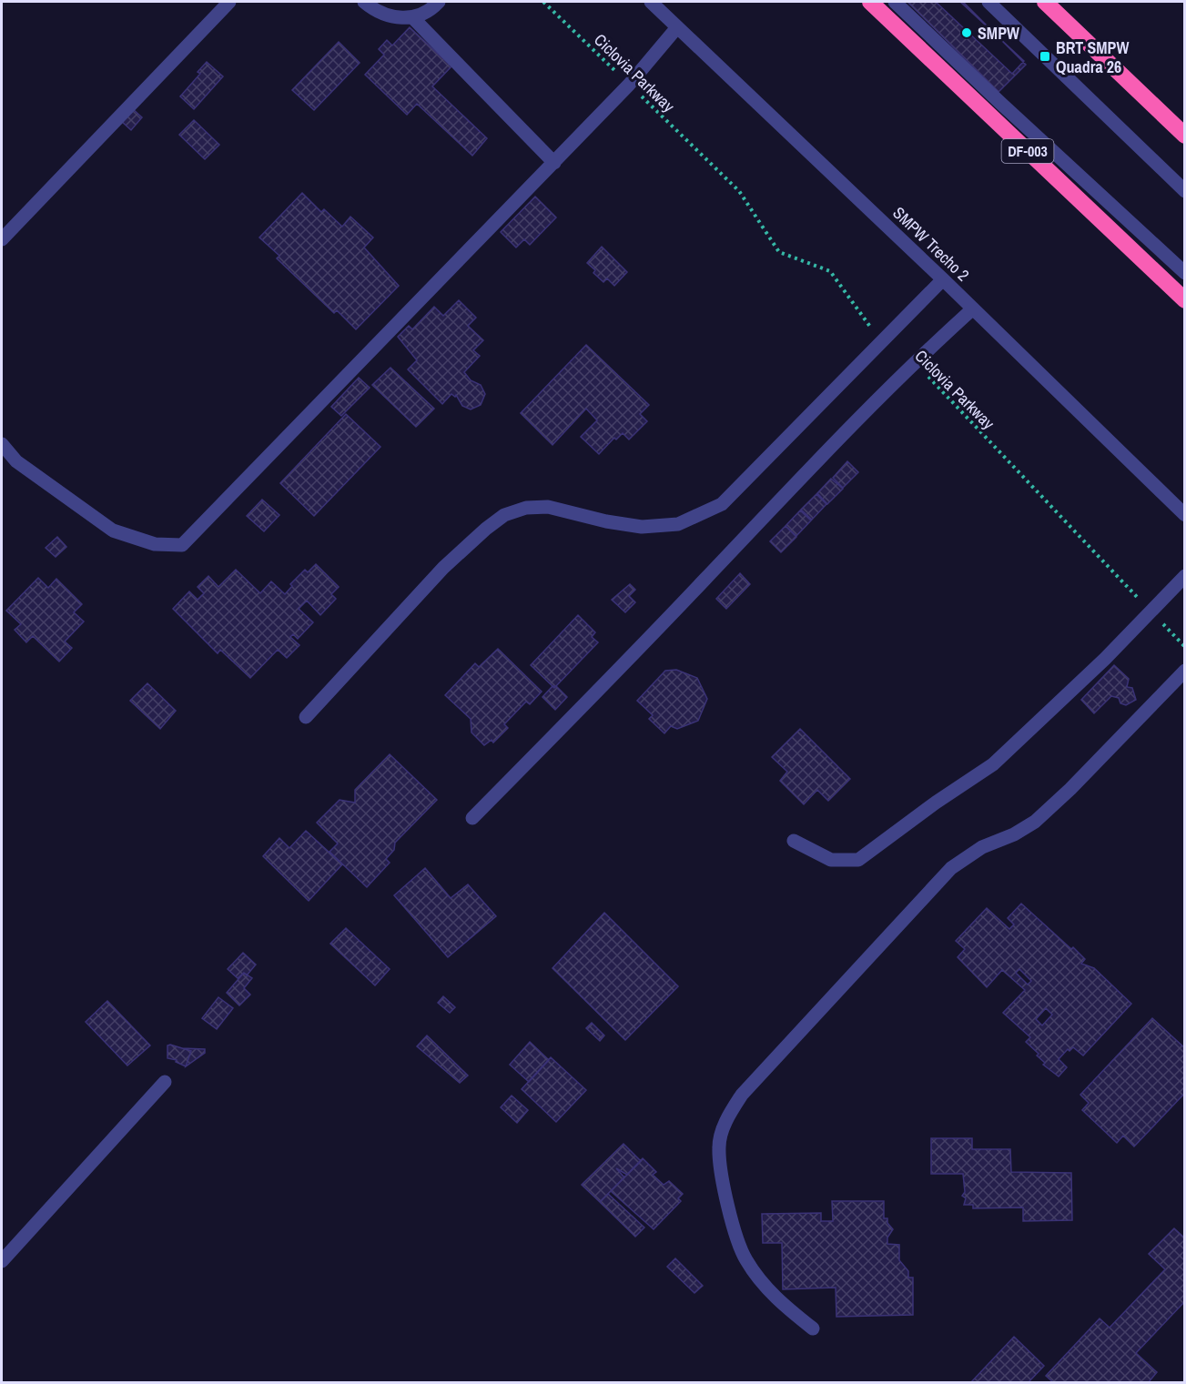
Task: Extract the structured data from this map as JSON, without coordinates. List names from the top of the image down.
{
  "streets": {
    "highway": ["DF-003"],
    "street": ["SMPW Trecho 2"],
    "path": ["Ciclovia Parkway"]
  },
  "places": {
    "other": ["SMPW"],
    "transit": ["BRT SMPW Quadra 26"]
  }
}
